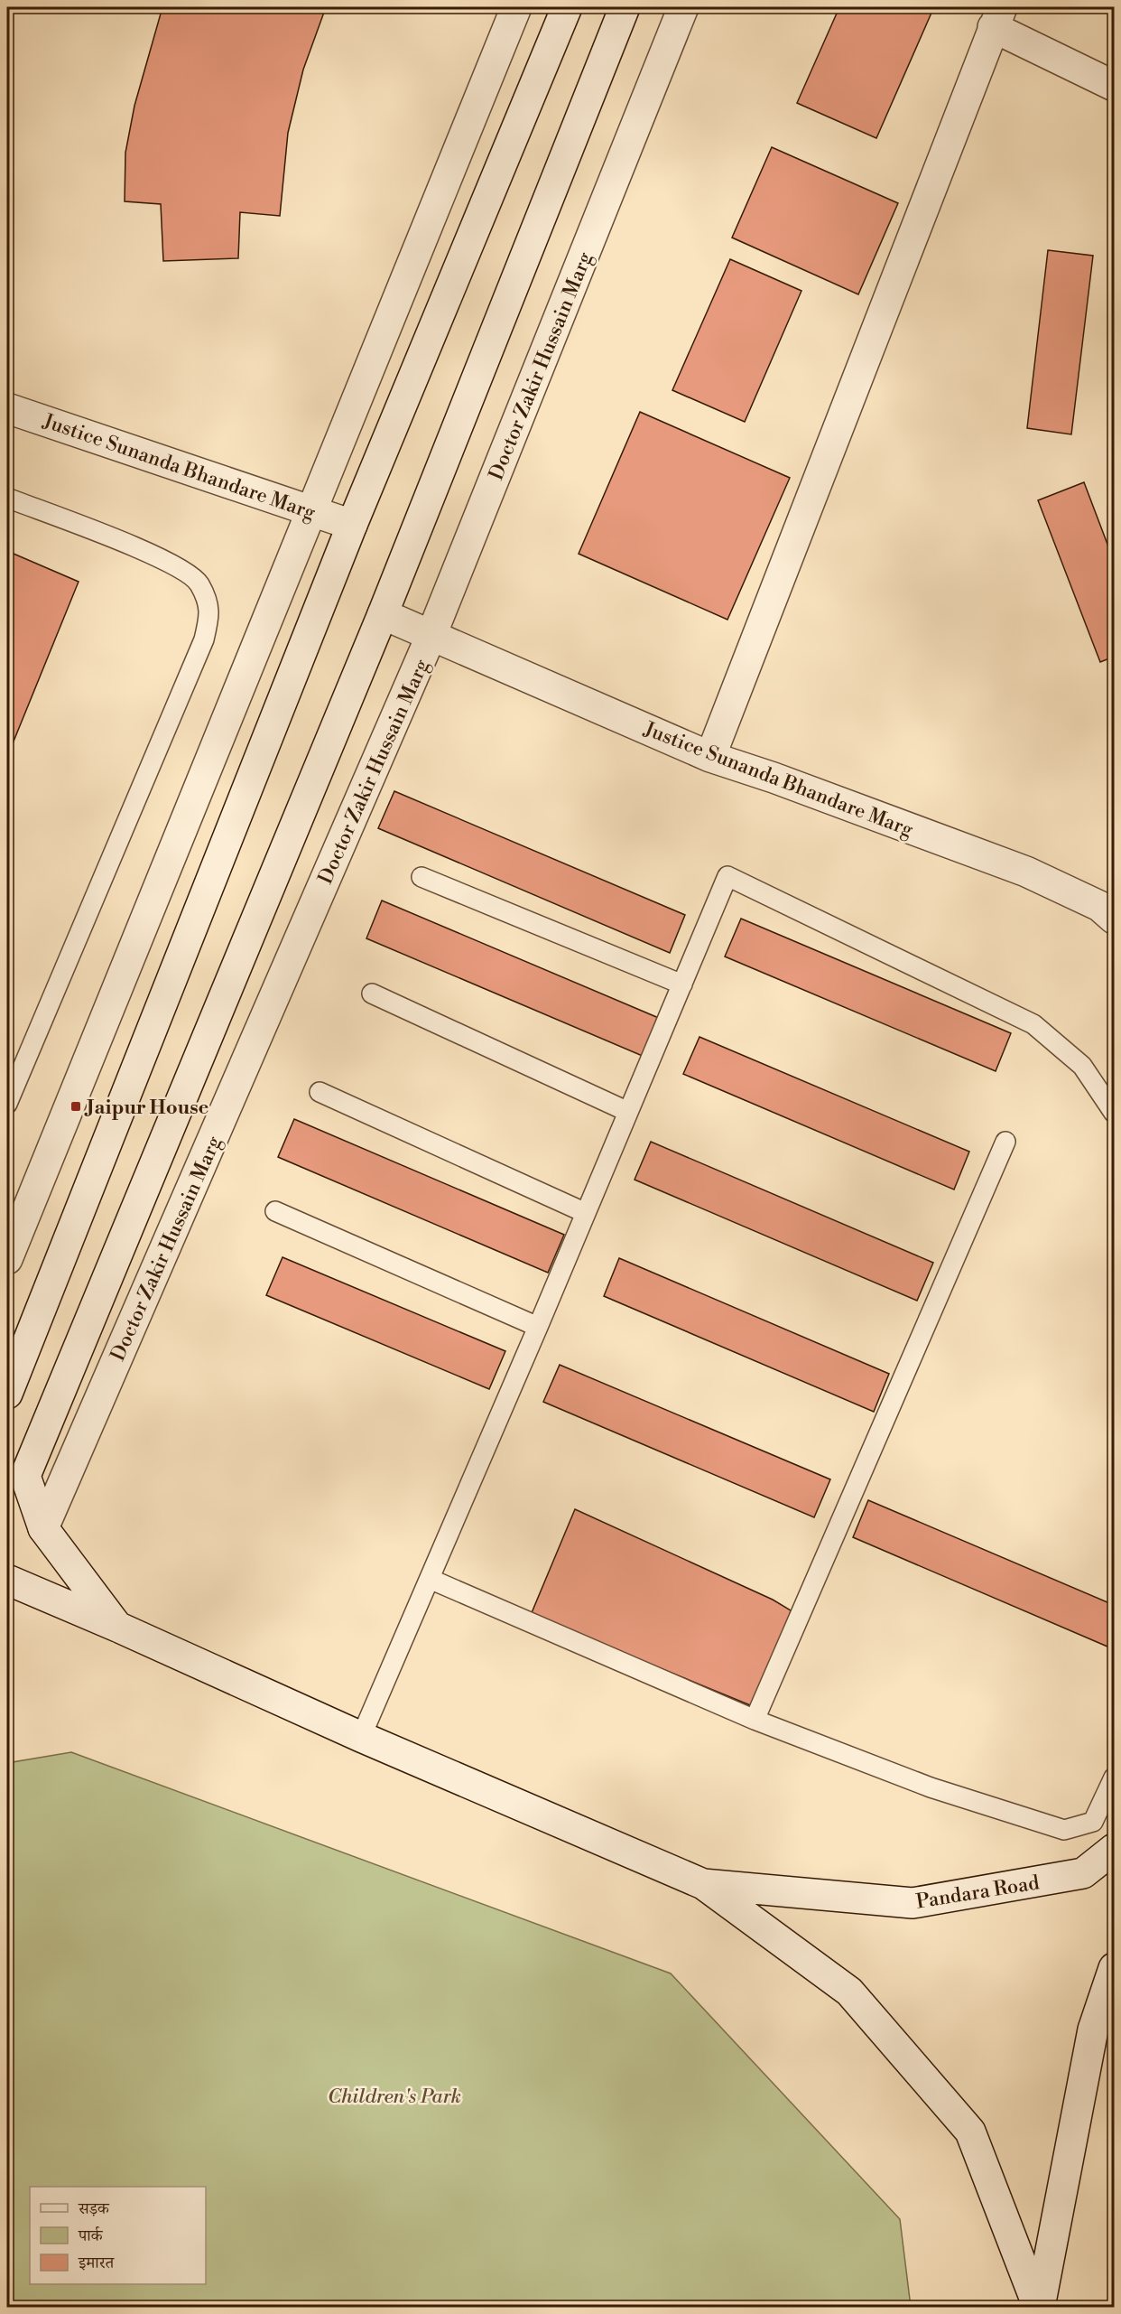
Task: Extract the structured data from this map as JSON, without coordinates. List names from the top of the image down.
{
  "streets": {
    "main road": ["Doctor Zakir Hussain Marg", "Justice Sunanda Bhandare Marg", "Pandara Road"]
  },
  "crossings": [
    ["Doctor Zakir Hussain Marg", "Justice Sunanda Bhandare Marg"]
  ],
  "parks": ["Children's Park"],
  "places": {
    "transit": ["Jaipur House"]
  },
  "legend": ["सड़क", "पार्क", "इमारत"]
}
